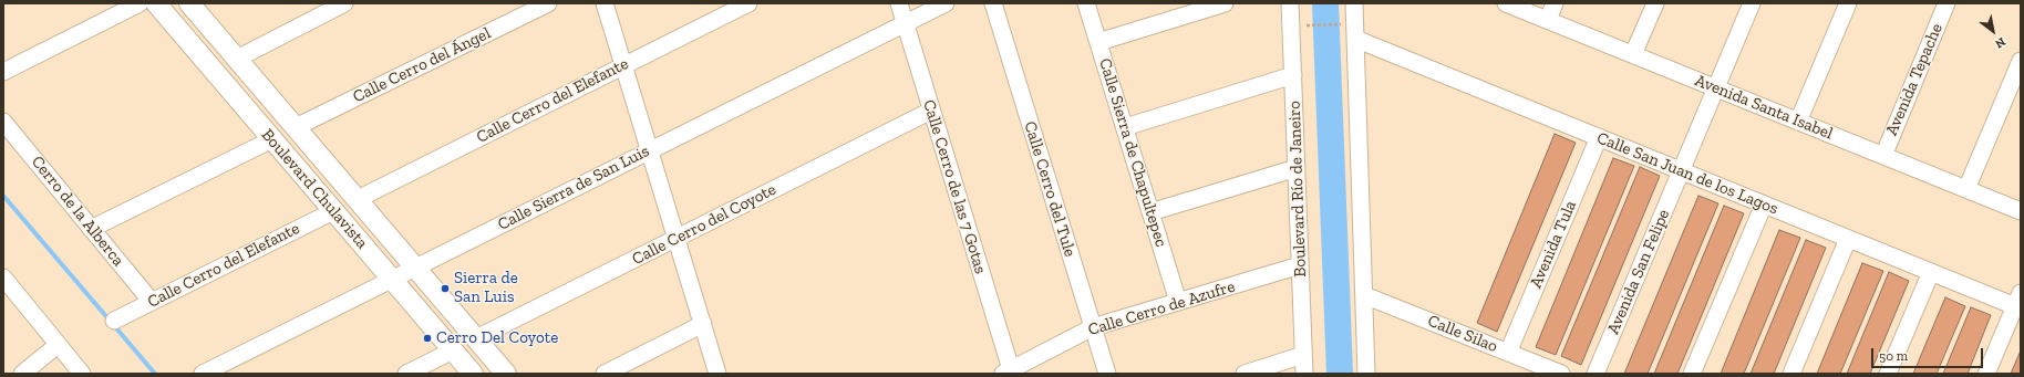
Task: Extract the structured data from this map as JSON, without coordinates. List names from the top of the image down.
{
  "streets": {
    "main road": ["Boulevard Chulavista"],
    "street": [
      "Calle Cerro del Ángel",
      "Avenida Tepache",
      "Calle Cerro del Elefante",
      "Avenida Santa Isabel",
      "Calle Sierra de Chapultepec",
      "Calle San Juan de los Lagos",
      "Calle Cerro de las 7 Gotas",
      "Calle Sierra de San Luis",
      "Calle Cerro del Tule",
      "Boulevard Río de Janeiro",
      "Cerro de la Alberca",
      "Calle Cerro del Coyote",
      "Avenida Tula",
      "Avenida San Felipe",
      "Calle Cerro de Azufre",
      "Calle Silao"
    ]
  },
  "crossings": [
    ["Calle Cerro del Ángel", "Boulevard Chulavista"],
    ["Avenida Tepache", "Avenida Santa Isabel"],
    ["Calle Cerro del Elefante", "Boulevard Chulavista"],
    ["Calle Cerro del Elefante", "Cerro de la Alberca"],
    ["Avenida Santa Isabel", "Avenida San Felipe"],
    ["Calle Sierra de Chapultepec", "Calle Cerro de Azufre"],
    ["Calle San Juan de los Lagos", "Avenida Tula"],
    ["Calle San Juan de los Lagos", "Avenida San Felipe"],
    ["Calle Cerro de las 7 Gotas", "Calle Sierra de San Luis"],
    ["Calle Cerro de las 7 Gotas", "Calle Cerro del Coyote"],
    ["Calle Cerro de las 7 Gotas", "Calle Cerro de Azufre"],
    ["Calle Sierra de San Luis", "Boulevard Chulavista"],
    ["Boulevard Chulavista", "Calle Cerro del Coyote"],
    ["Calle Cerro del Tule", "Calle Cerro de Azufre"],
    ["Boulevard Río de Janeiro", "Calle Cerro de Azufre"],
    ["Avenida Tula", "Calle Silao"]
  ],
  "places": ["Sierra de San Luis", "Cerro Del Coyote"],
  "scale_bar": "50 m",
  "north": "bottom right"
}
